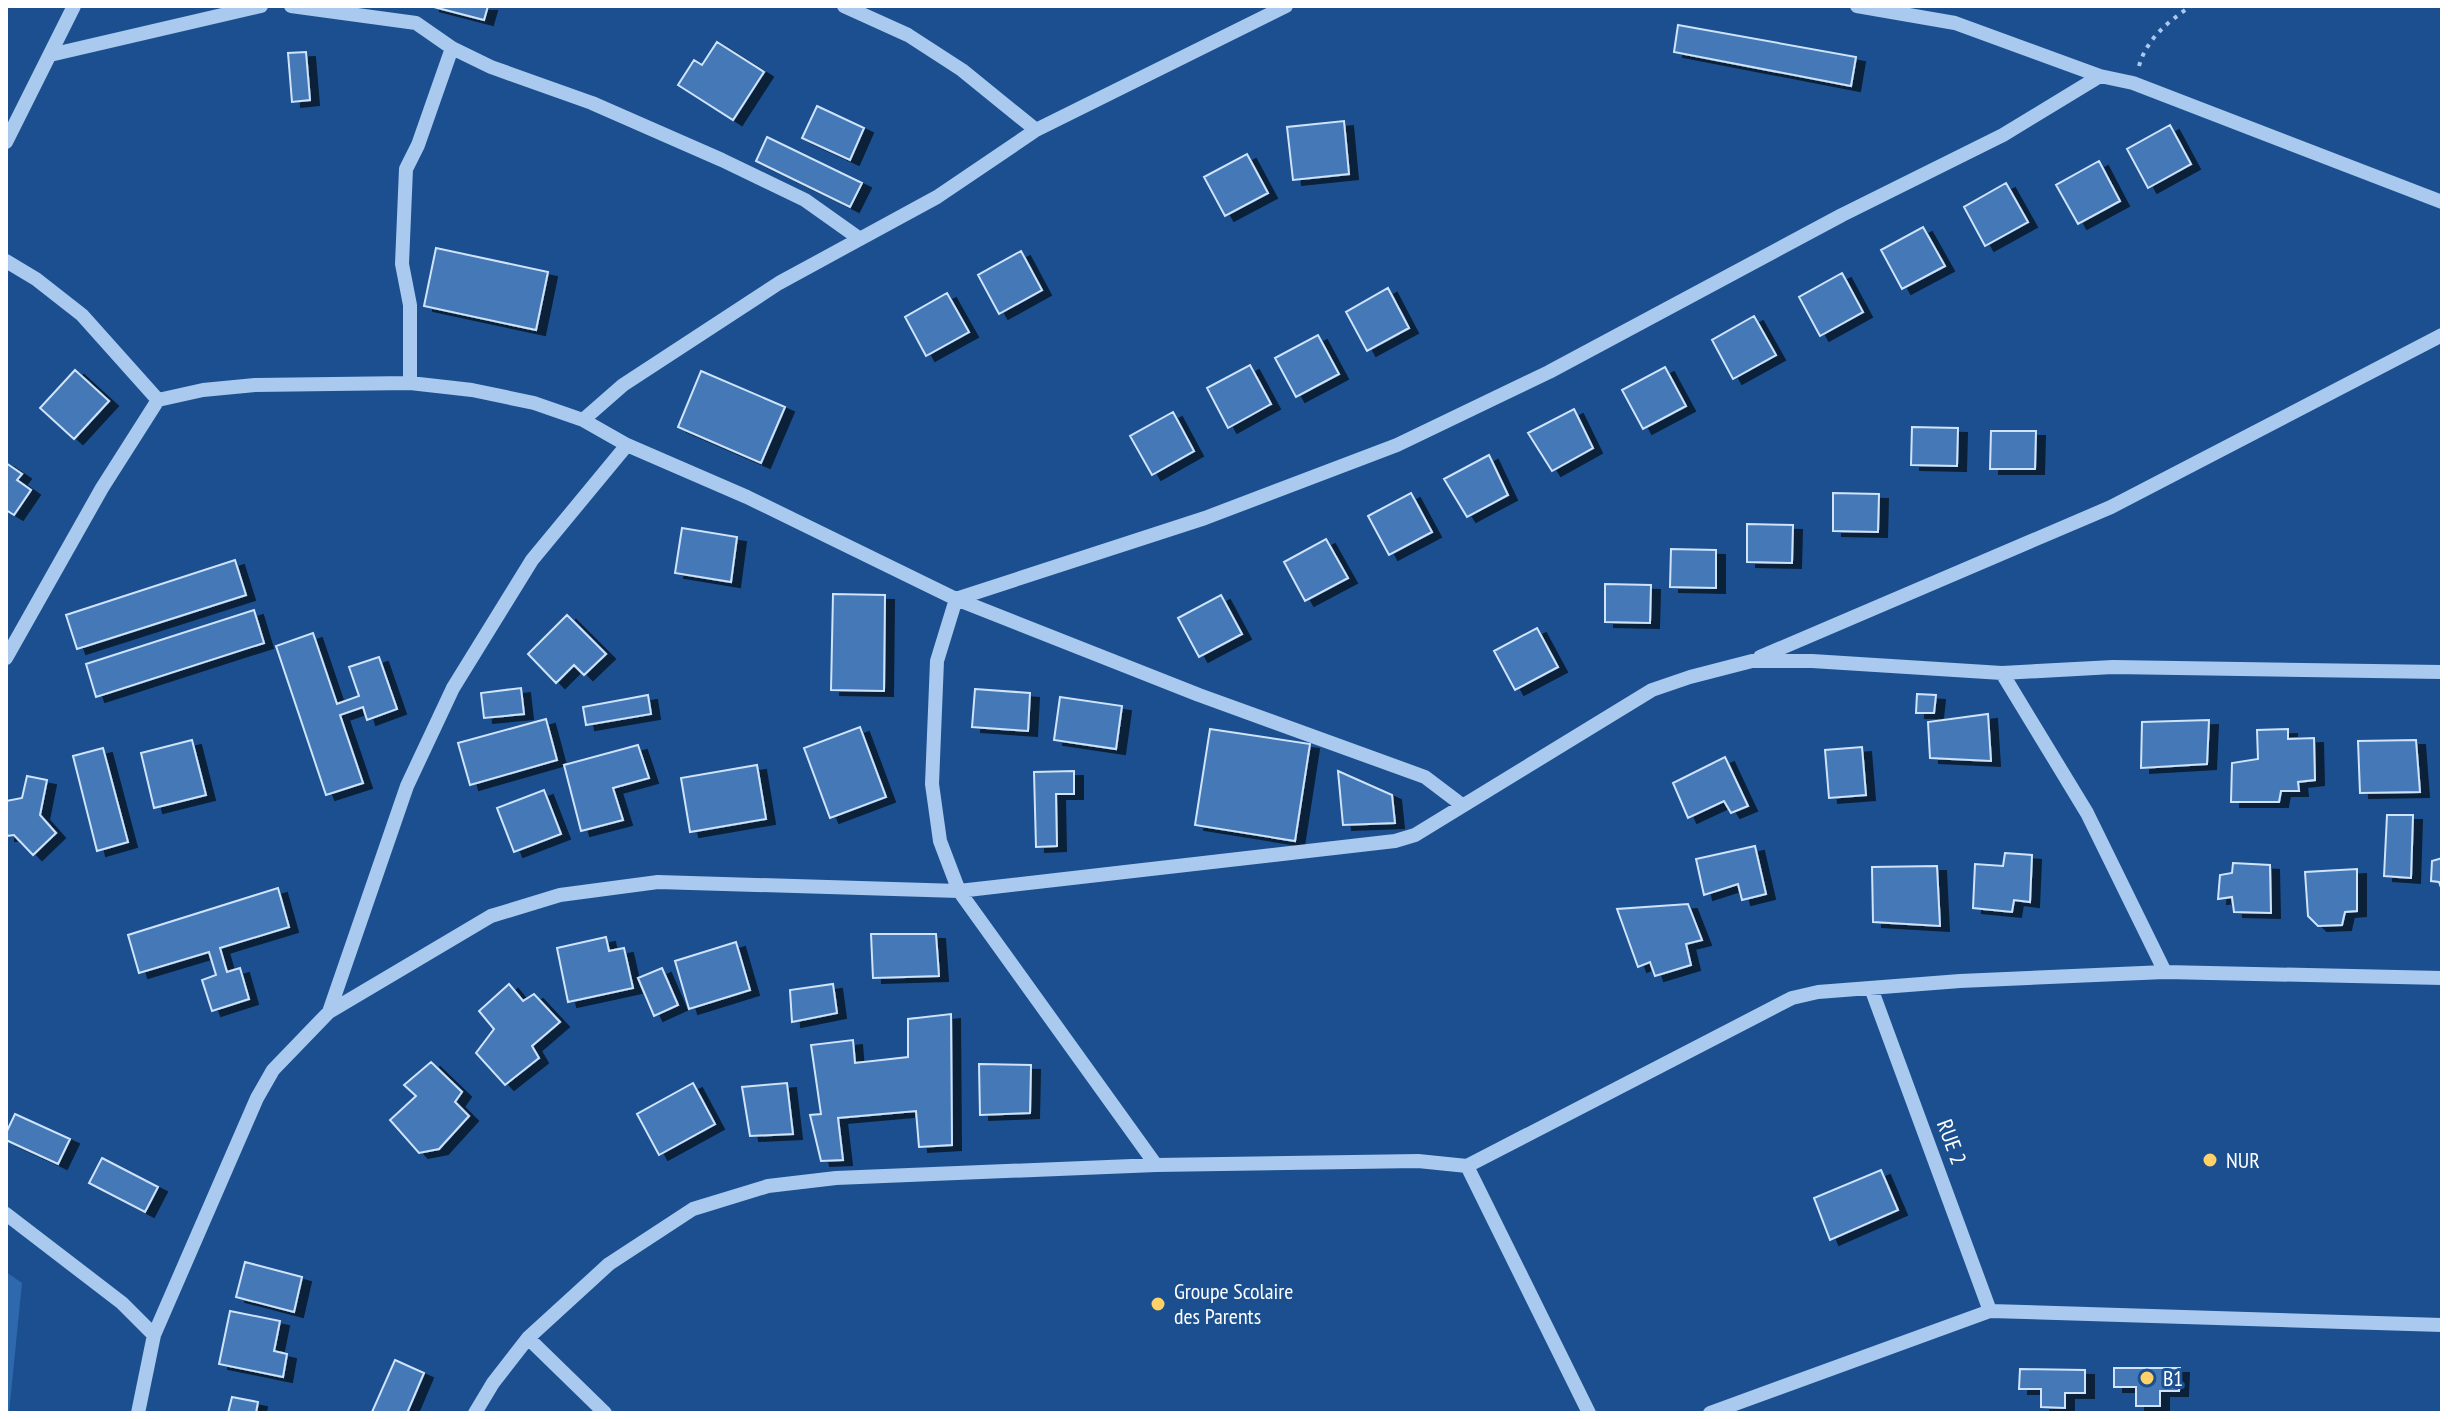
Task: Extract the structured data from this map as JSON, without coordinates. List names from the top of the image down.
{
  "streets": {
    "street": ["RUE 2"]
  },
  "places": ["NUR", "Groupe Scolaire des Parents", "B1"]
}
